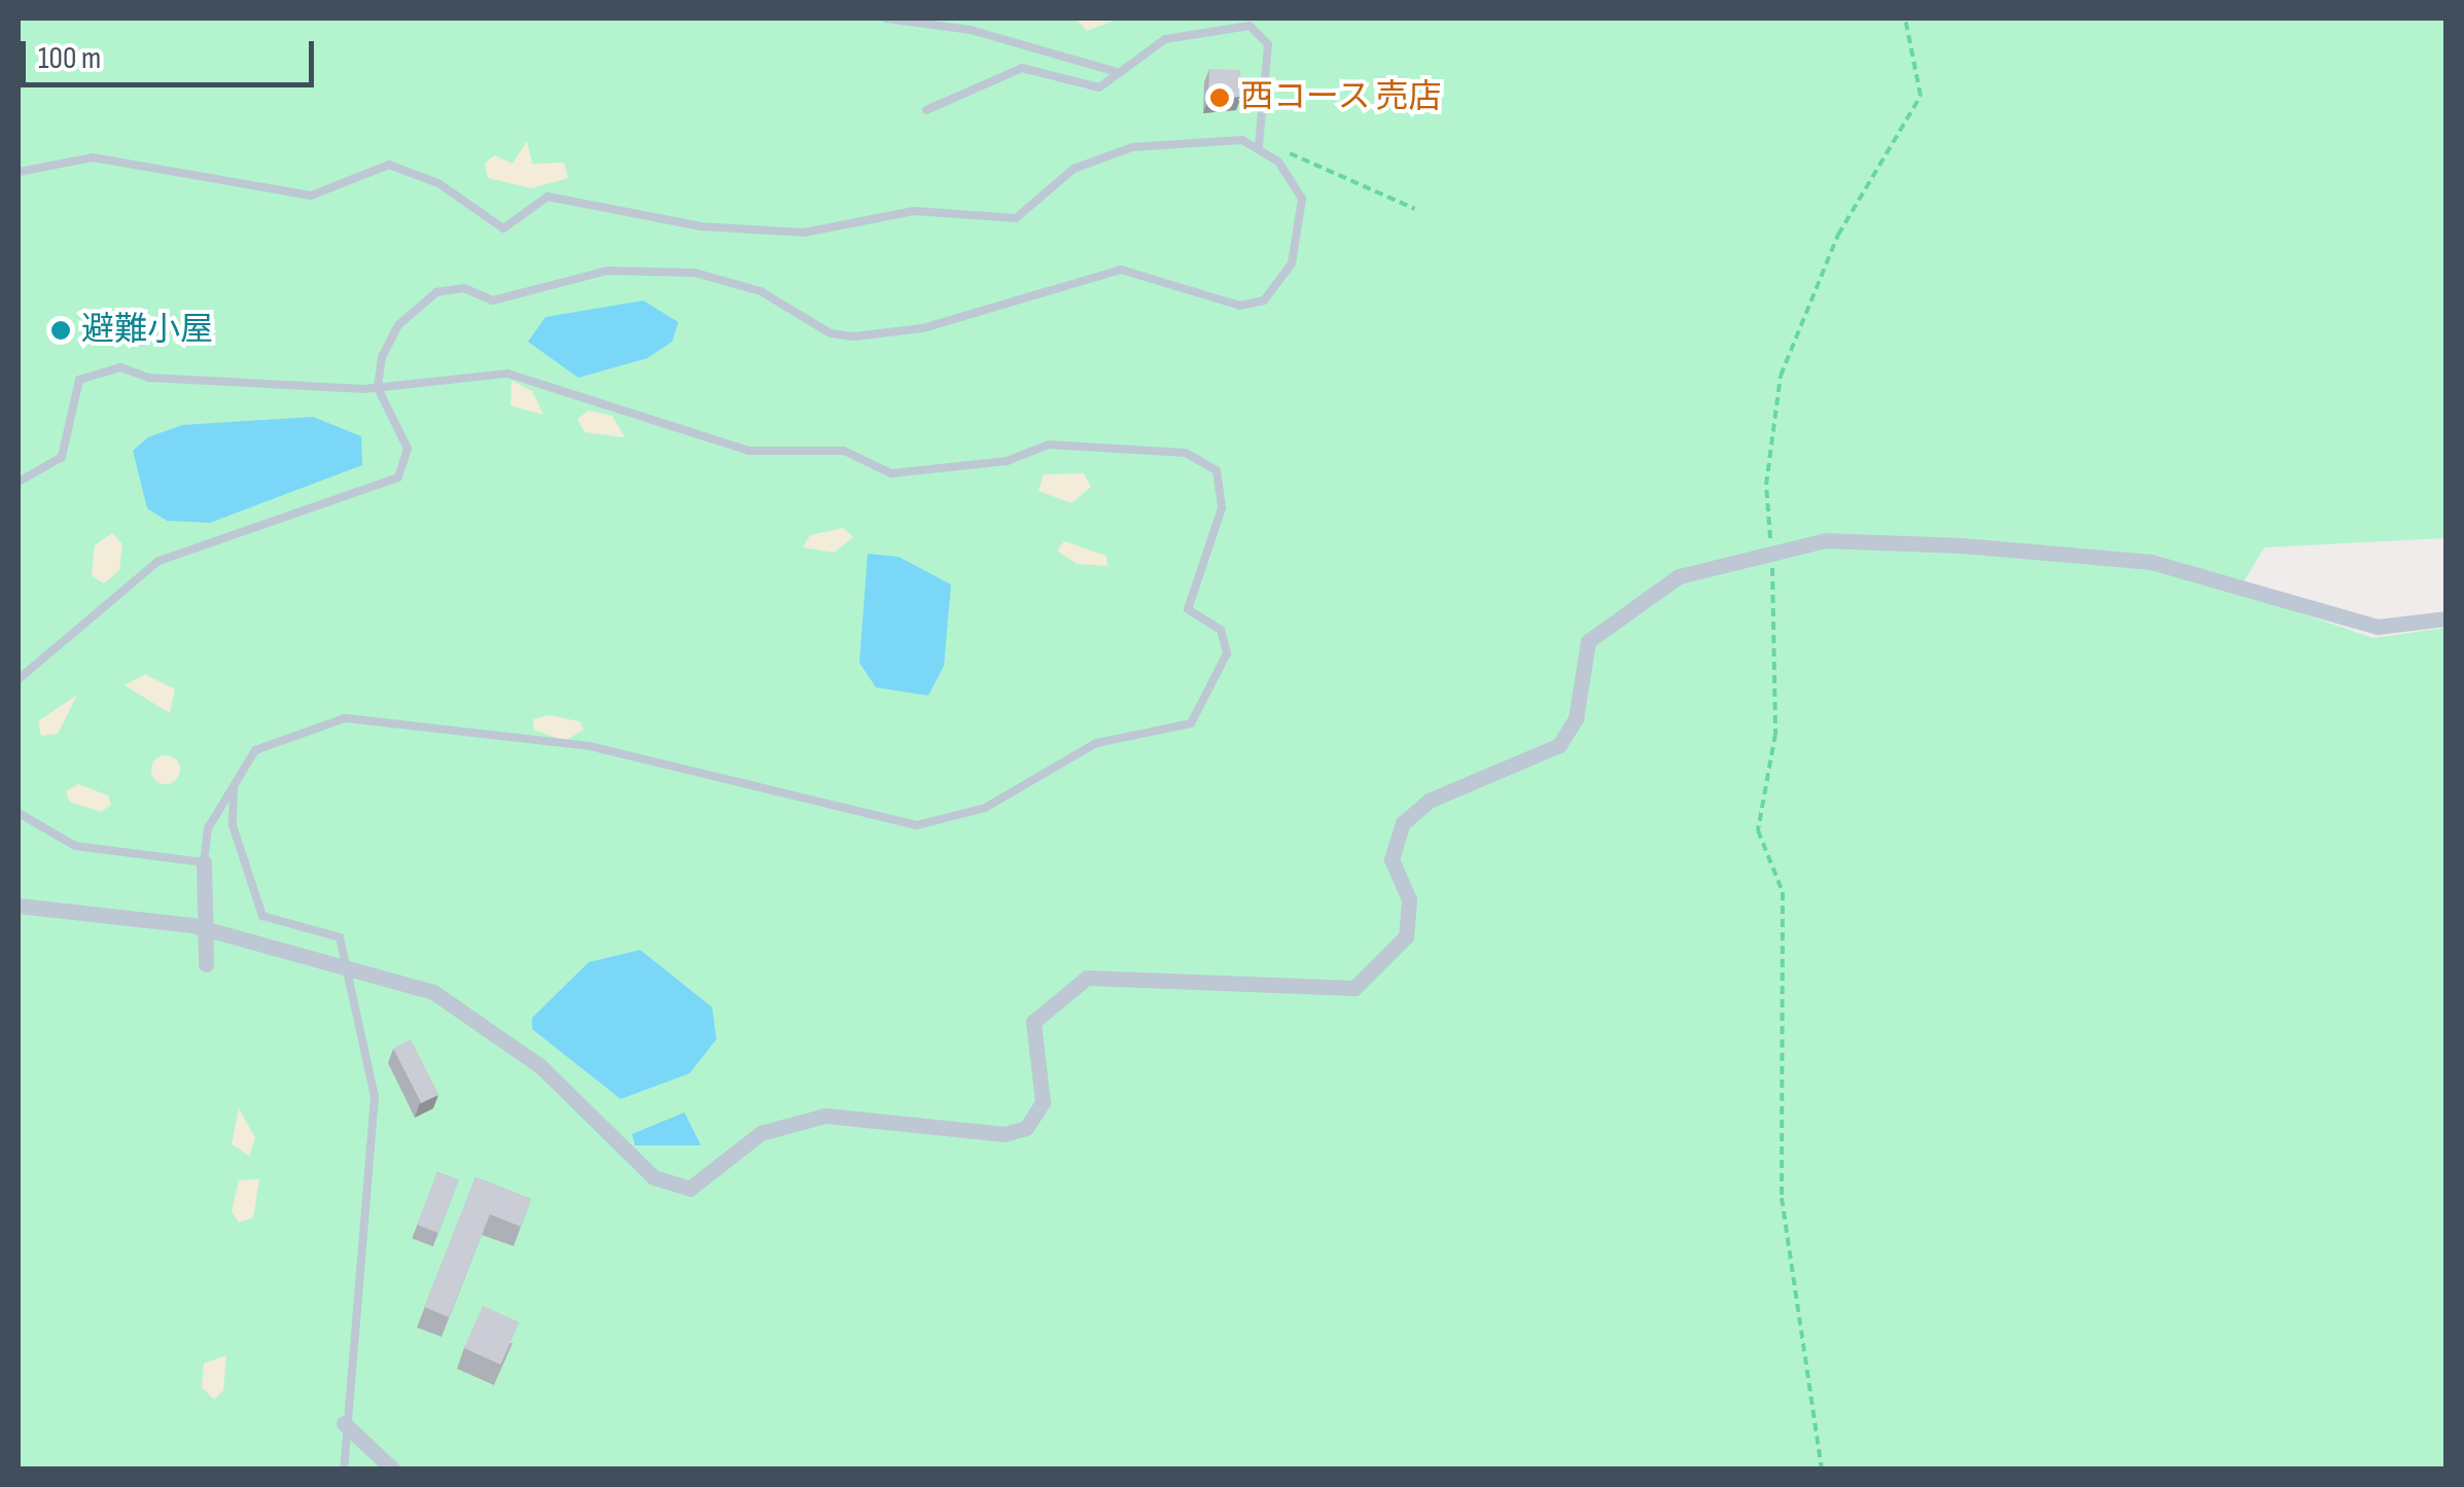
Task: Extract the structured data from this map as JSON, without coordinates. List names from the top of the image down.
{
  "places": ["西コース 売店", "避難小屋"],
  "scale_bar": "100 m"
}
